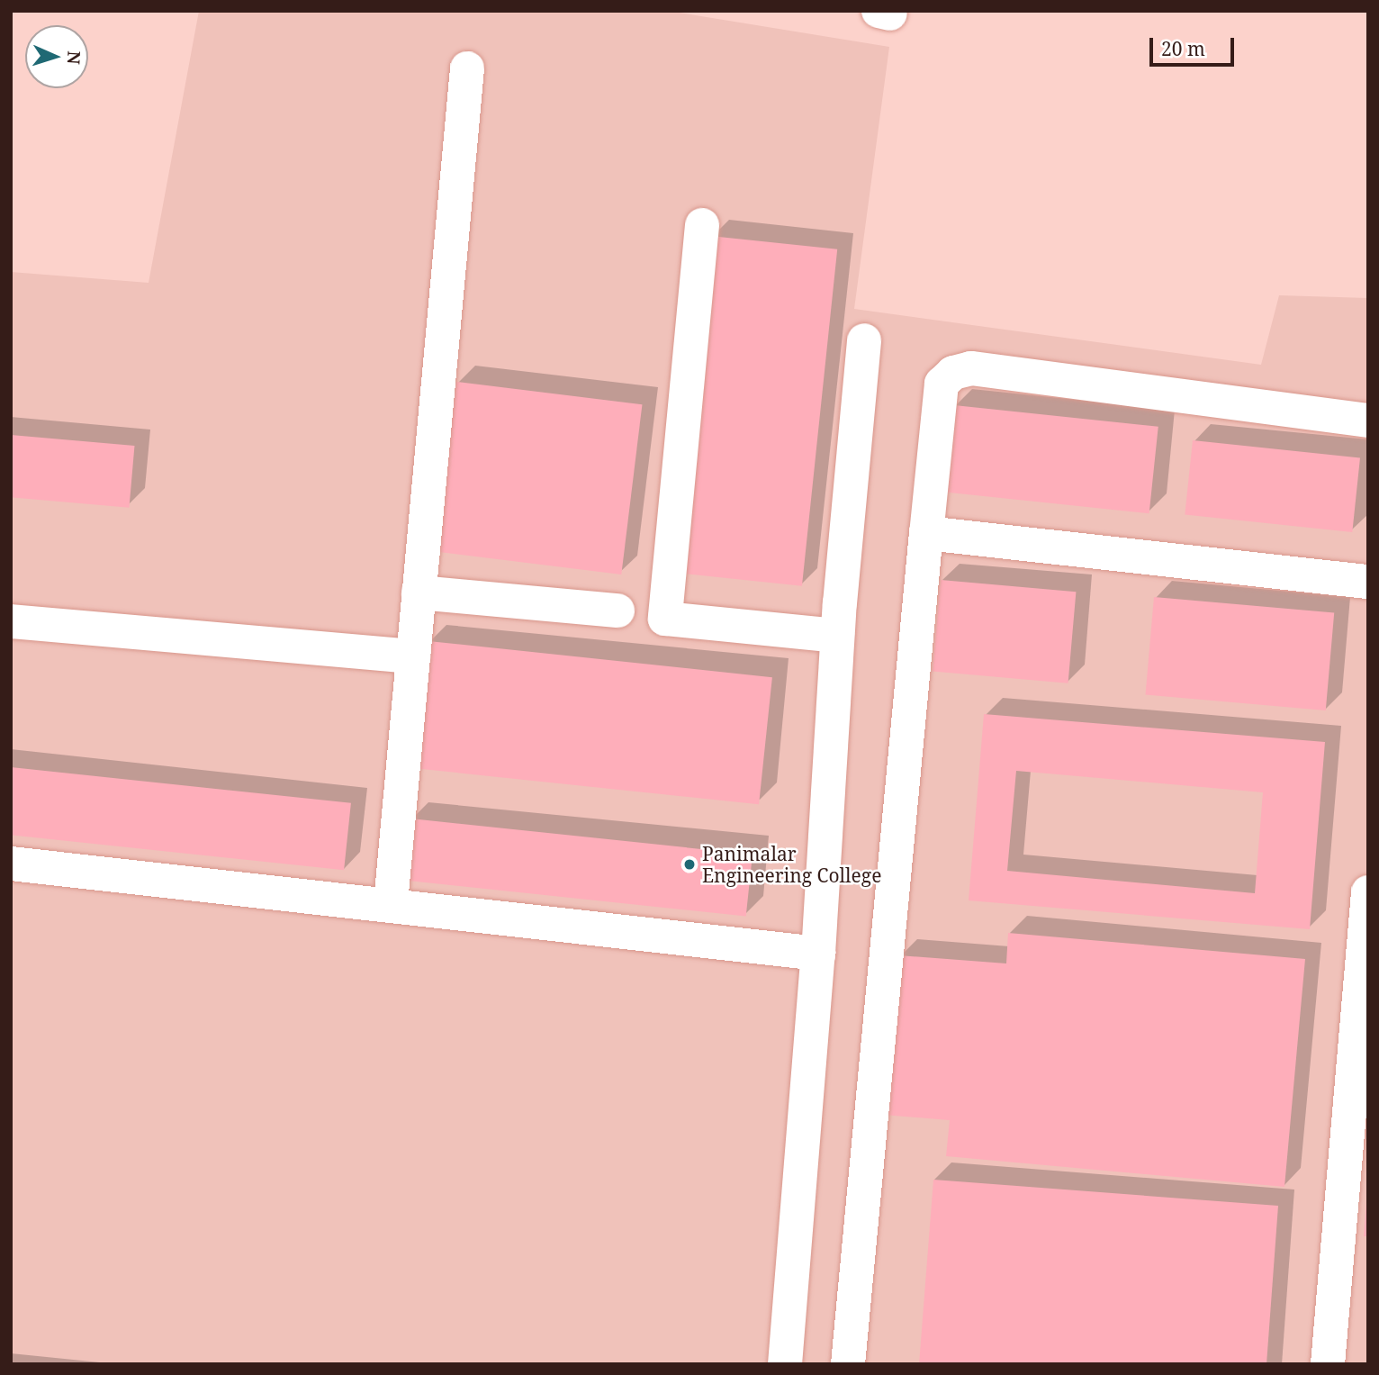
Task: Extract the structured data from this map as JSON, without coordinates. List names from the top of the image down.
{
  "places": ["Panimalar Engineering College"],
  "scale_bar": "20 m",
  "north": "right"
}
